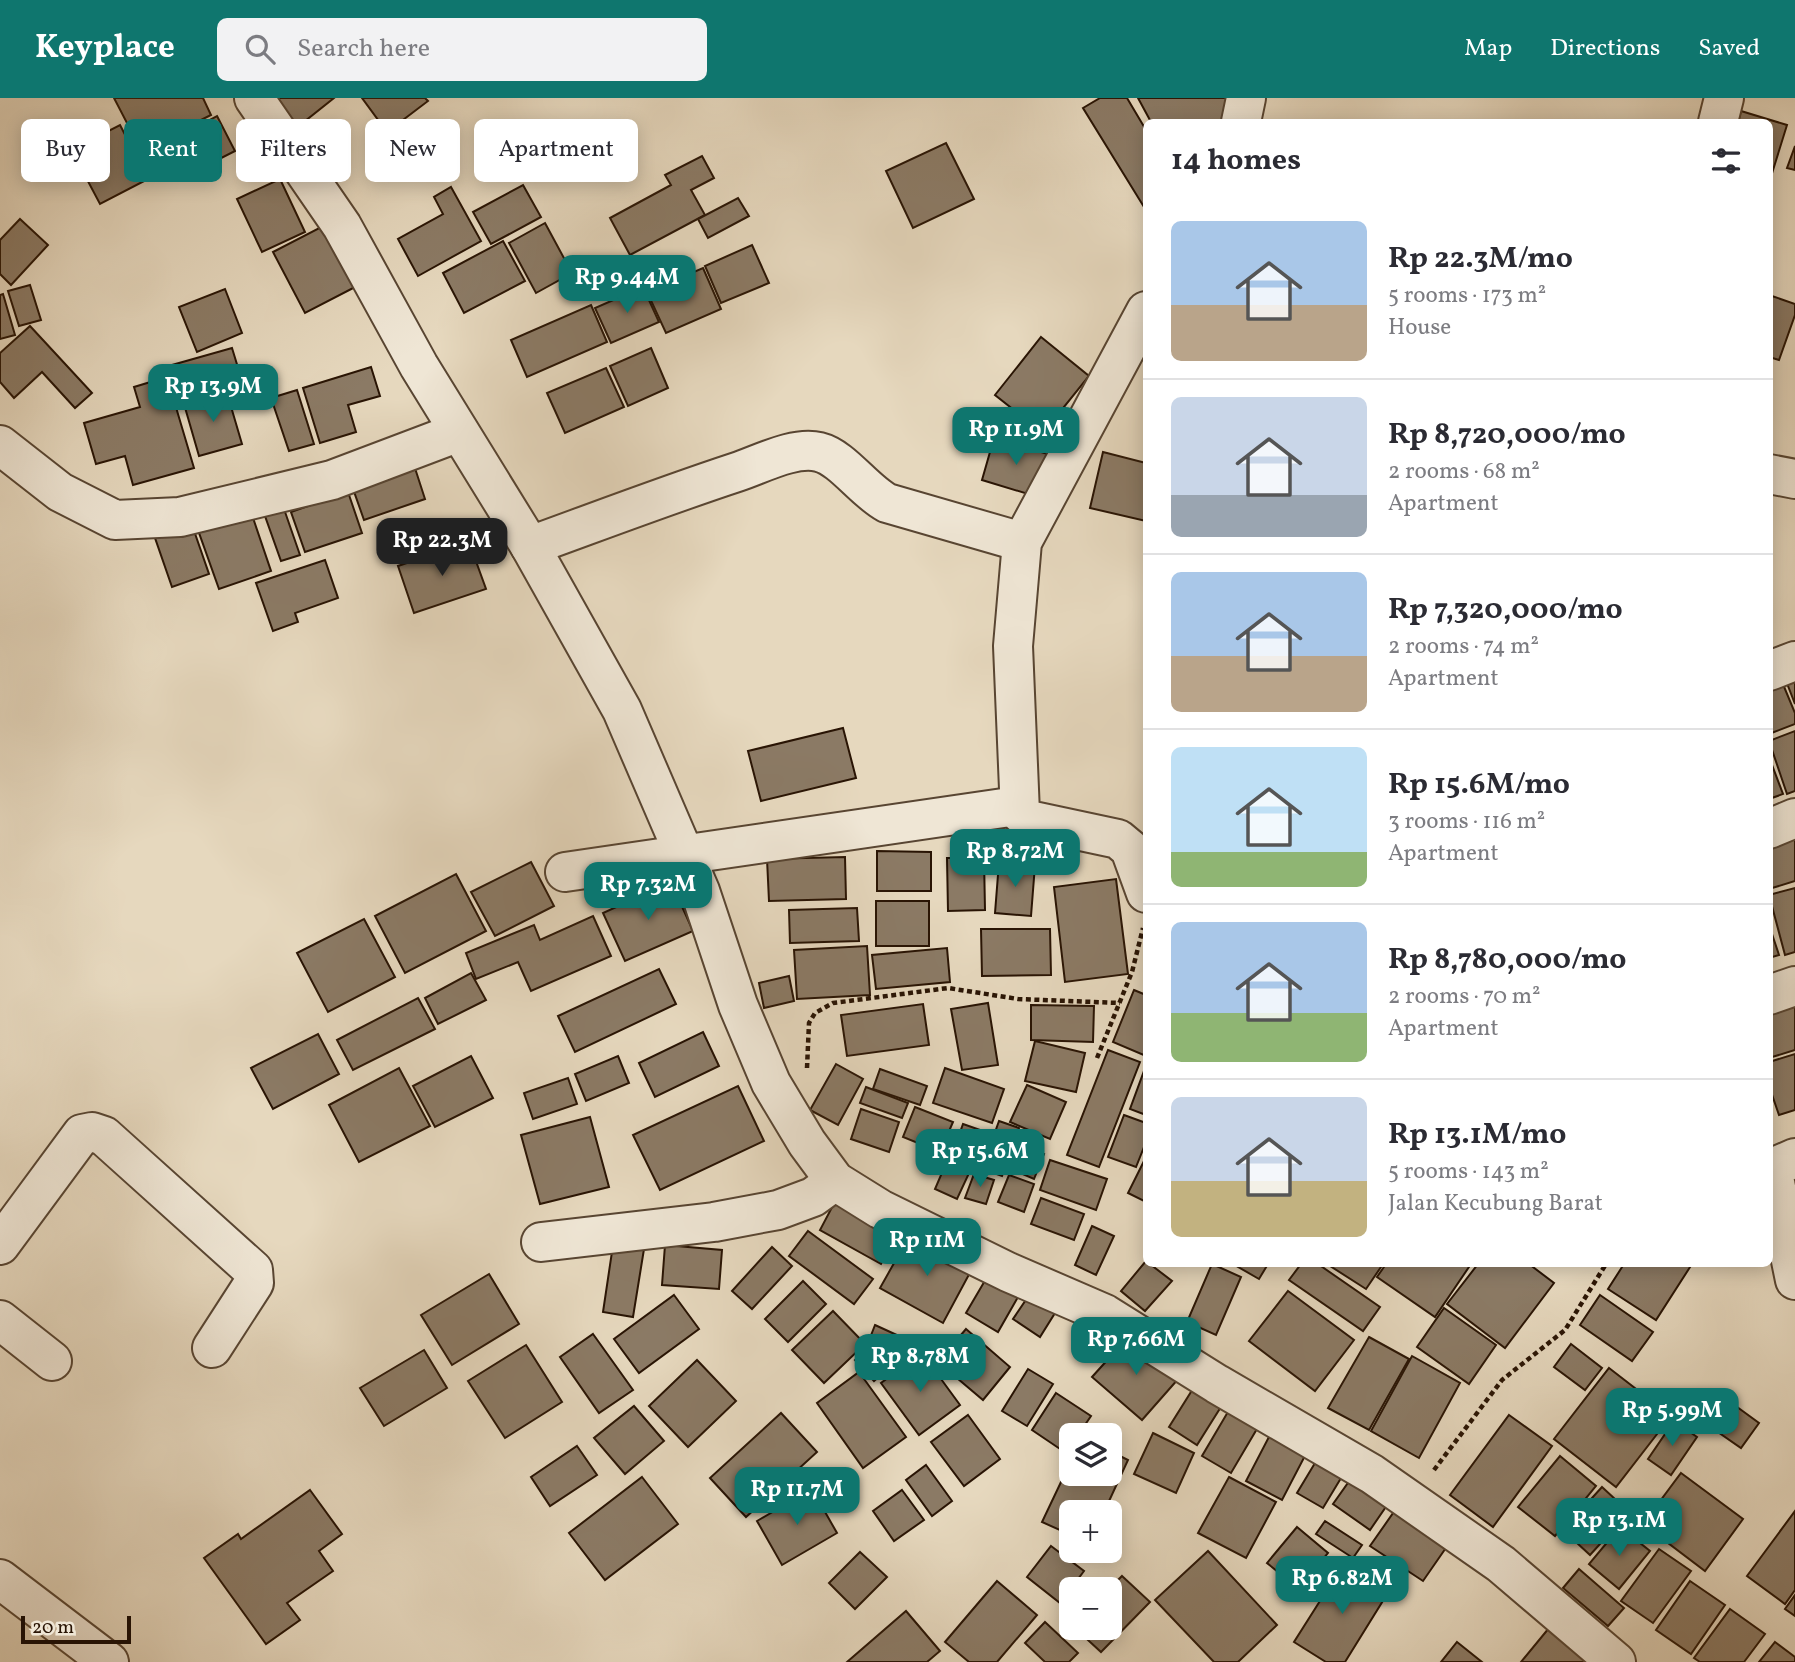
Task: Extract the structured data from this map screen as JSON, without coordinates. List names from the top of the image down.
{
  "scale_bar": "20 m",
  "page": {
    "header": "Keyplace",
    "search": "Search here",
    "nav": ["Map", "Directions", "Saved"],
    "chip": [
      "Buy",
      "Rent",
      "Filters",
      "New",
      "Apartment"
    ],
    "heading": "14 homes",
    "list": [
      {
        "name": "Rp 22.3M/mo",
        "note": "5 rooms · 173 m² · House"
      },
      {
        "name": "Rp 8,720,000/mo",
        "note": "2 rooms · 68 m² · Apartment"
      },
      {
        "name": "Rp 7,320,000/mo",
        "note": "2 rooms · 74 m² · Apartment"
      },
      {
        "name": "Rp 15.6M/mo",
        "note": "3 rooms · 116 m² · Apartment"
      },
      {
        "name": "Rp 8,780,000/mo",
        "note": "2 rooms · 70 m² · Apartment"
      },
      {
        "name": "Rp 13.1M/mo",
        "note": "5 rooms · 143 m² · Jalan Kecubung Barat"
      }
    ],
    "price": [
      "Rp 9.44M",
      "Rp 13.9M",
      "Rp 11.9M",
      "Rp 22.3M",
      "Rp 8.72M",
      "Rp 7.32M",
      "Rp 15.6M",
      "Rp 11M",
      "Rp 7.66M",
      "Rp 8.78M",
      "Rp 5.99M",
      "Rp 11.7M",
      "Rp 13.1M",
      "Rp 6.82M"
    ],
    "map_buttons": ["+", "−"],
    "scale": "20 m"
  }
}
